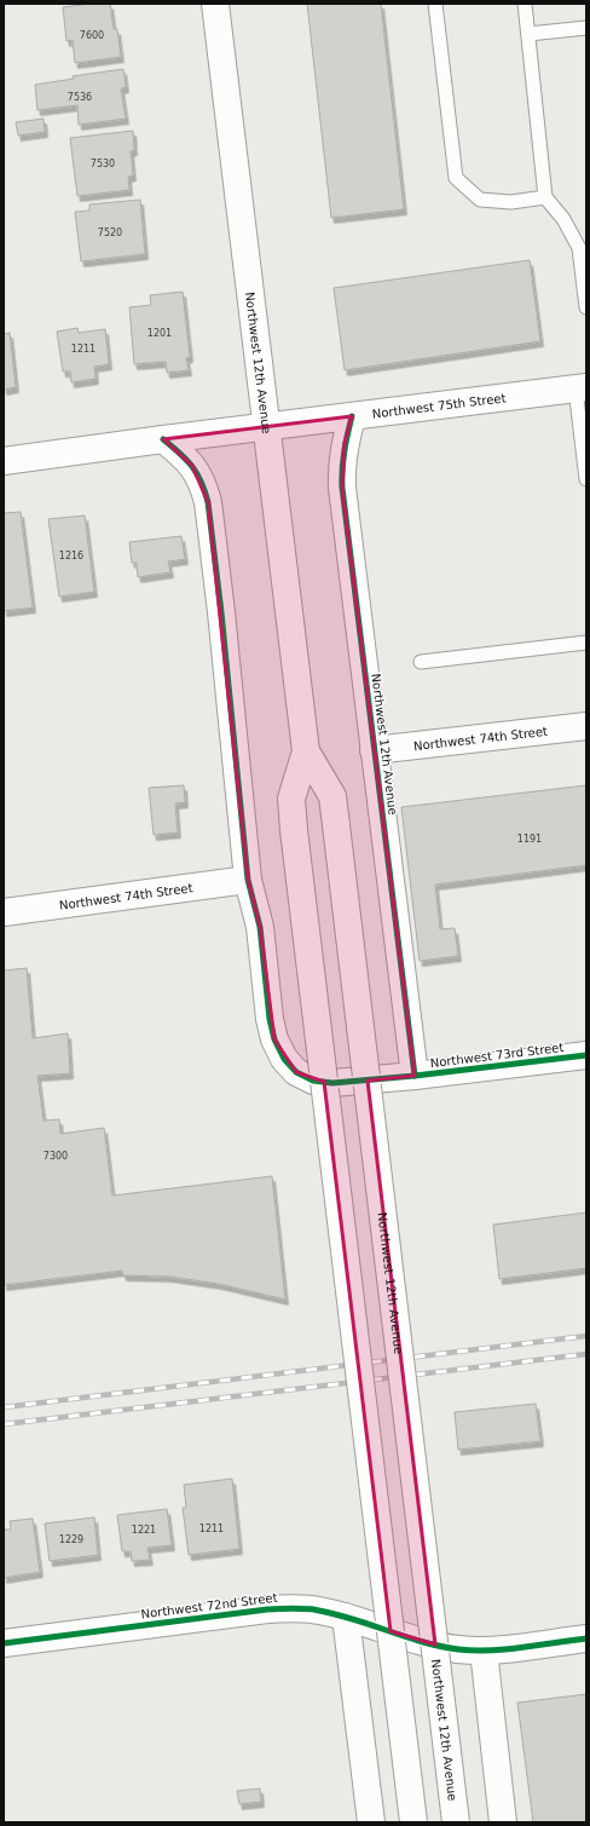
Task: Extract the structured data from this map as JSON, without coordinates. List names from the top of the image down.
{
  "streets": {
    "street": [
      "Northwest 12th Avenue",
      "Northwest 75th Street",
      "Northwest 74th Street",
      "Northwest 73rd Street",
      "Northwest 72nd Street"
    ]
  },
  "crossings": [
    ["Northwest 12th Avenue", "Northwest 75th Street"],
    ["Northwest 12th Avenue", "Northwest 74th Street"],
    ["Northwest 12th Avenue", "Northwest 73rd Street"],
    ["Northwest 74th Street", "Northwest 73rd Street"]
  ],
  "house_numbers": [
    "7600",
    "7536",
    "7530",
    "7520",
    "1201",
    "1211",
    "1216",
    "1191",
    "7300",
    "1211",
    "1221",
    "1229"
  ]
}
